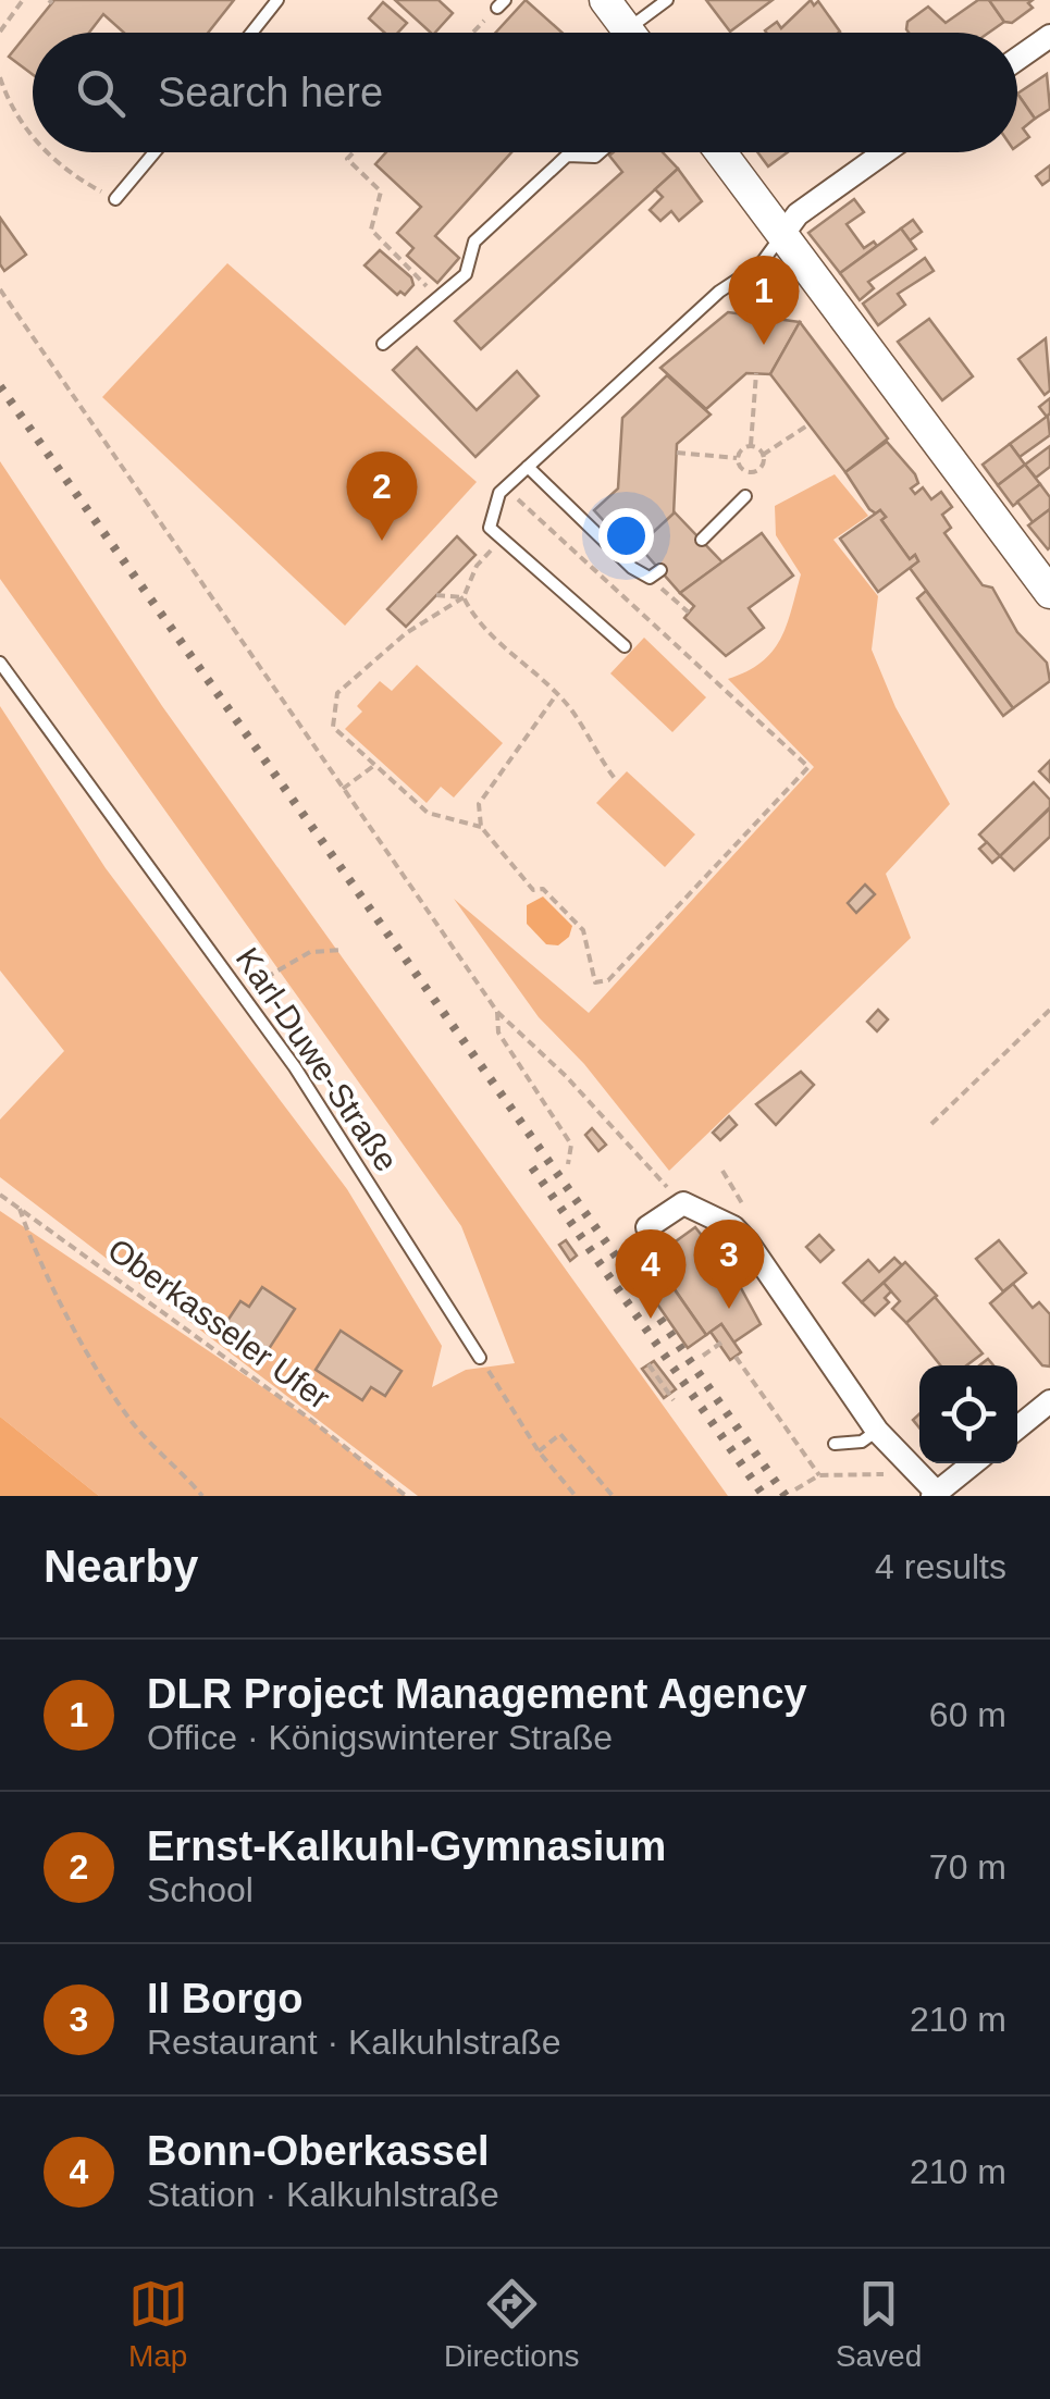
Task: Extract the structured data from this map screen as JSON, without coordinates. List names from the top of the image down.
{
  "streets": {
    "lane": ["Karl-Duwe-Straße"],
    "path": ["Oberkasseler Ufer"]
  },
  "page": {
    "search": "Search here",
    "pins": [
      "1",
      "2",
      "3",
      "4"
    ],
    "heading": ["Nearby", "4 results"],
    "list": [
      {
        "mark": "1",
        "name": "DLR Project Management Agency",
        "note": "Office · Königswinterer Straße",
        "value": "60 m"
      },
      {
        "mark": "2",
        "name": "Ernst-Kalkuhl-Gymnasium",
        "note": "School",
        "value": "70 m"
      },
      {
        "mark": "3",
        "name": "Il Borgo",
        "note": "Restaurant · Kalkuhlstraße",
        "value": "210 m"
      },
      {
        "mark": "4",
        "name": "Bonn-Oberkassel",
        "note": "Station · Kalkuhlstraße",
        "value": "210 m"
      }
    ],
    "nav": ["Map", "Directions", "Saved"]
  }
}
